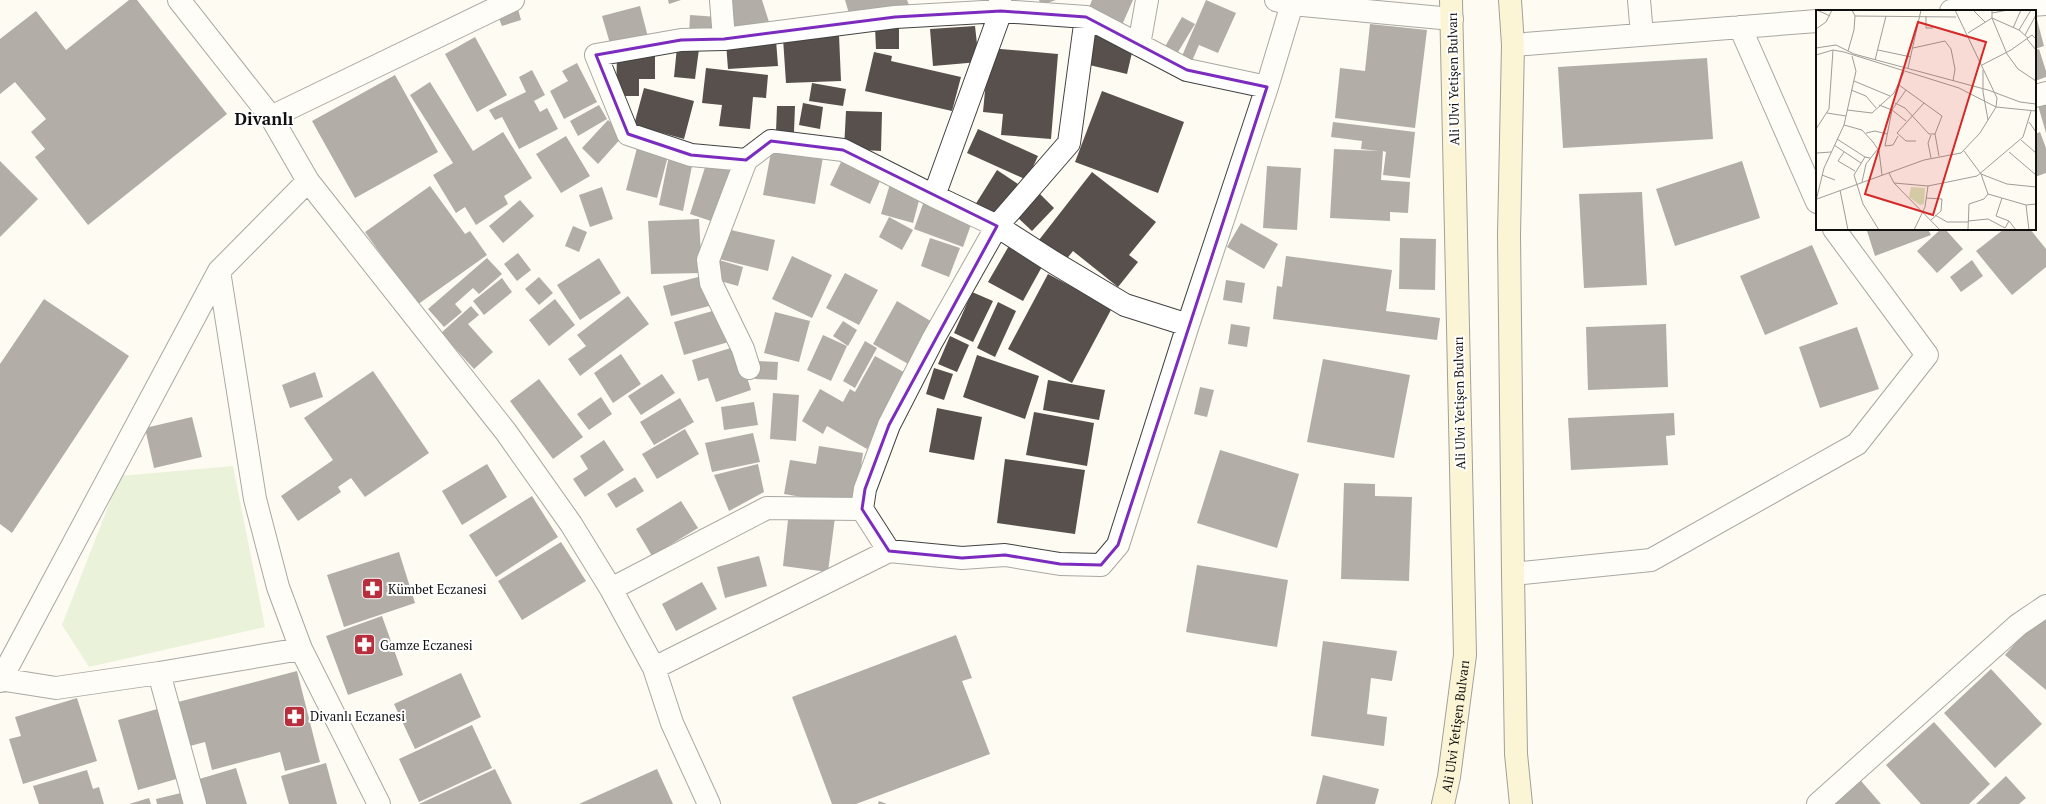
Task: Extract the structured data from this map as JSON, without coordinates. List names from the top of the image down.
{
  "streets": {
    "main road": ["Ali Ulvi Yetişen Bulvarı"]
  },
  "districts": ["Divanlı"],
  "places": {
    "pharmacy": ["Kümbet Eczanesi", "Gamze Eczanesi", "Divanlı Eczanesi"]
  }
}
